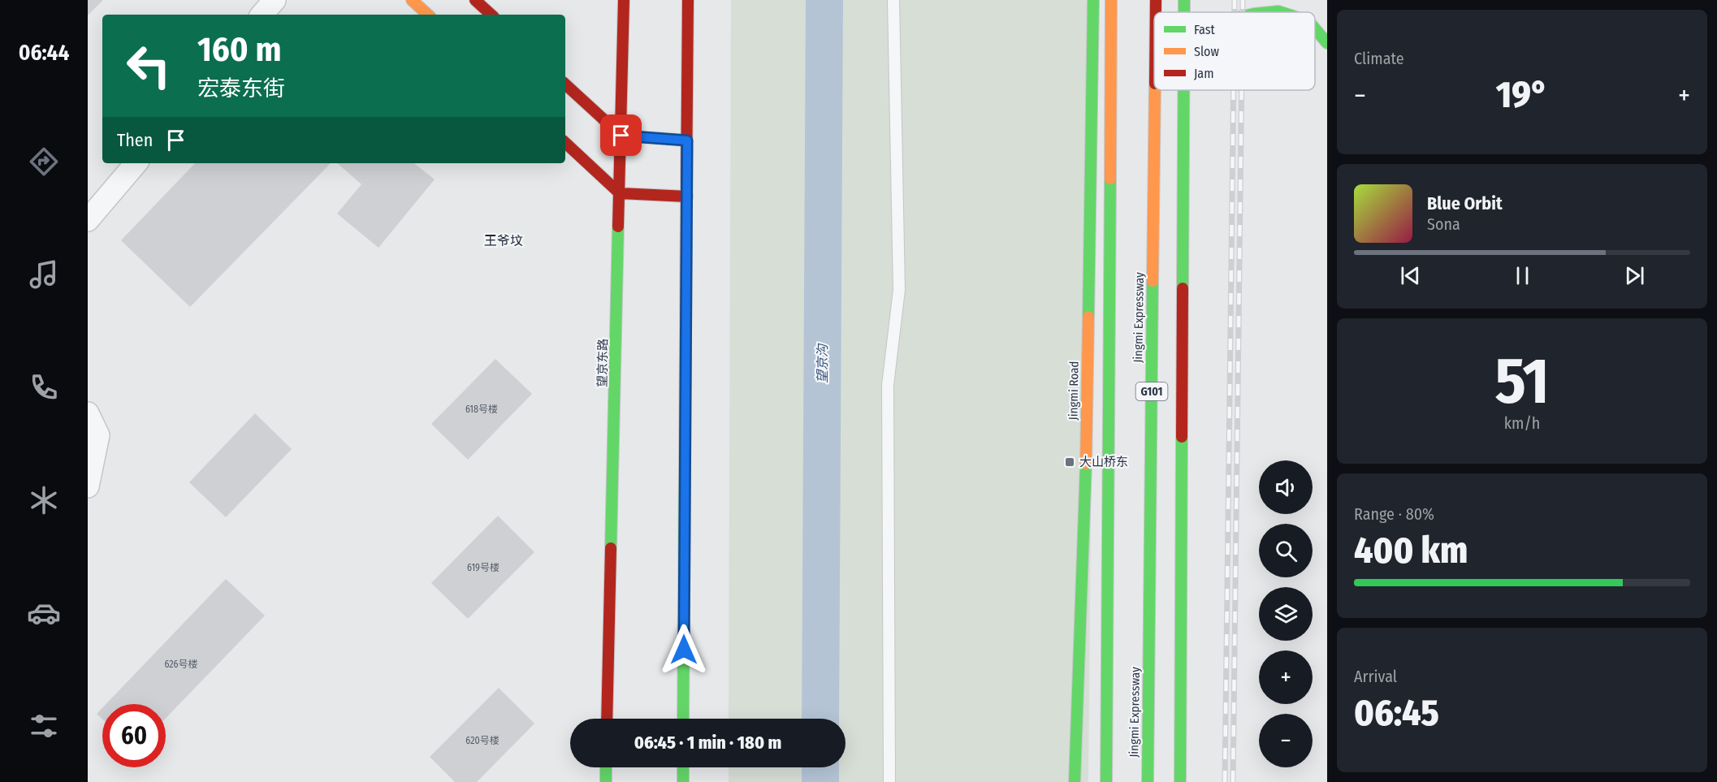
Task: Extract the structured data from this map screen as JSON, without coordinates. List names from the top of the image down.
{
  "streets": {
    "main road": [
      "Jingmi Expressway",
      "望京东路",
      "Jingmi Road",
      "G101"
    ]
  },
  "districts": ["王爷坟"],
  "water": ["望京沟"],
  "places": {
    "transit": ["大山桥东"]
  },
  "house_numbers": [
    "618号楼",
    "619号楼",
    "626号楼",
    "620号楼"
  ],
  "legend": ["Fast", "Slow", "Jam"],
  "page": {
    "tabs": "06:44",
    "tile": [
      "Climate",
      ["51", "km/h"],
      ["Range · 80%", "400 km"],
      ["Arrival", "06:45"]
    ],
    "turn": ["160 m", "宏泰东街"],
    "heat": ["−", "19°", "+"],
    "then": "Then",
    "song": ["Blue Orbit", "Sona"],
    "map_buttons": ["+", "−"],
    "limit": "60",
    "trip": "06:45 · 1 min · 180 m"
  }
}
